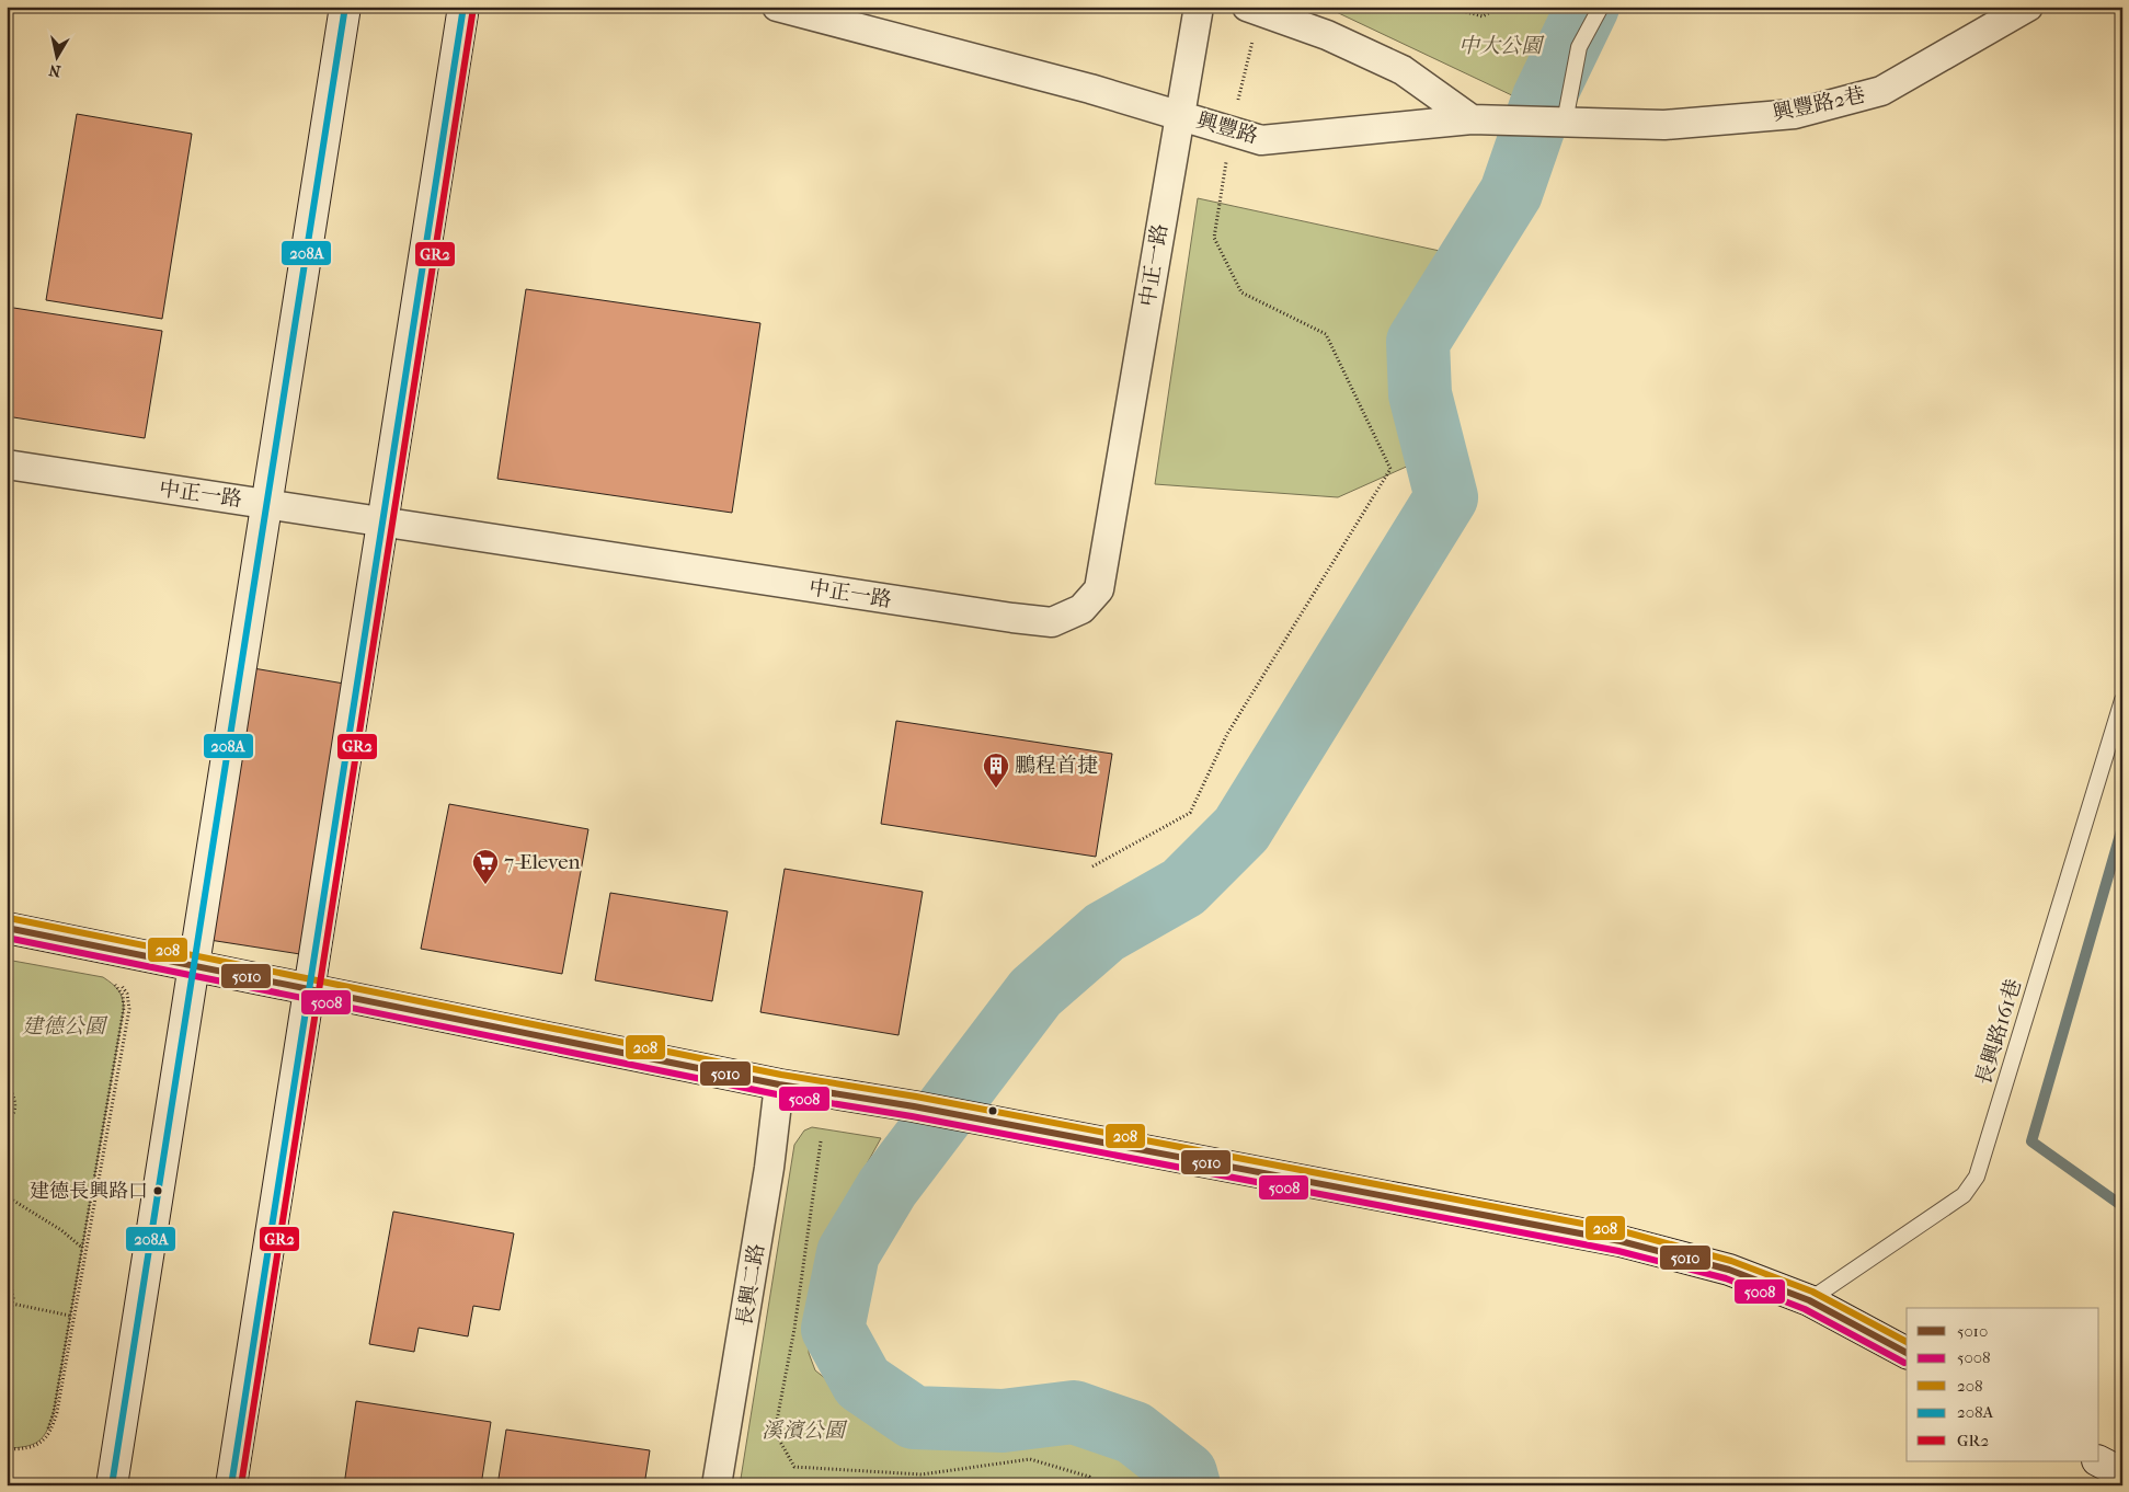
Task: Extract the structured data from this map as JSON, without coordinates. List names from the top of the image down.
{
  "streets": {
    "street": [
      "興豐路2巷",
      "興豐路",
      "中正一路",
      "長興二路"
    ],
    "lane": ["長興路161巷"]
  },
  "crossings": [
    ["興豐路2巷", "興豐路"],
    ["興豐路", "中正一路"]
  ],
  "parks": ["中大公園", "建德公園", "溪濱公園"],
  "places": {
    "building": ["鵬程首捷"],
    "supermarket": ["7-Eleven"],
    "other": ["建德長興路口"]
  },
  "lines": [
    "transit line 208A",
    "transit line GR2",
    "transit line 208",
    "transit line 5010",
    "transit line 5008"
  ],
  "legend": [
    "5010",
    "5008",
    "208",
    "208A",
    "GR2"
  ],
  "north": "bottom"
}
